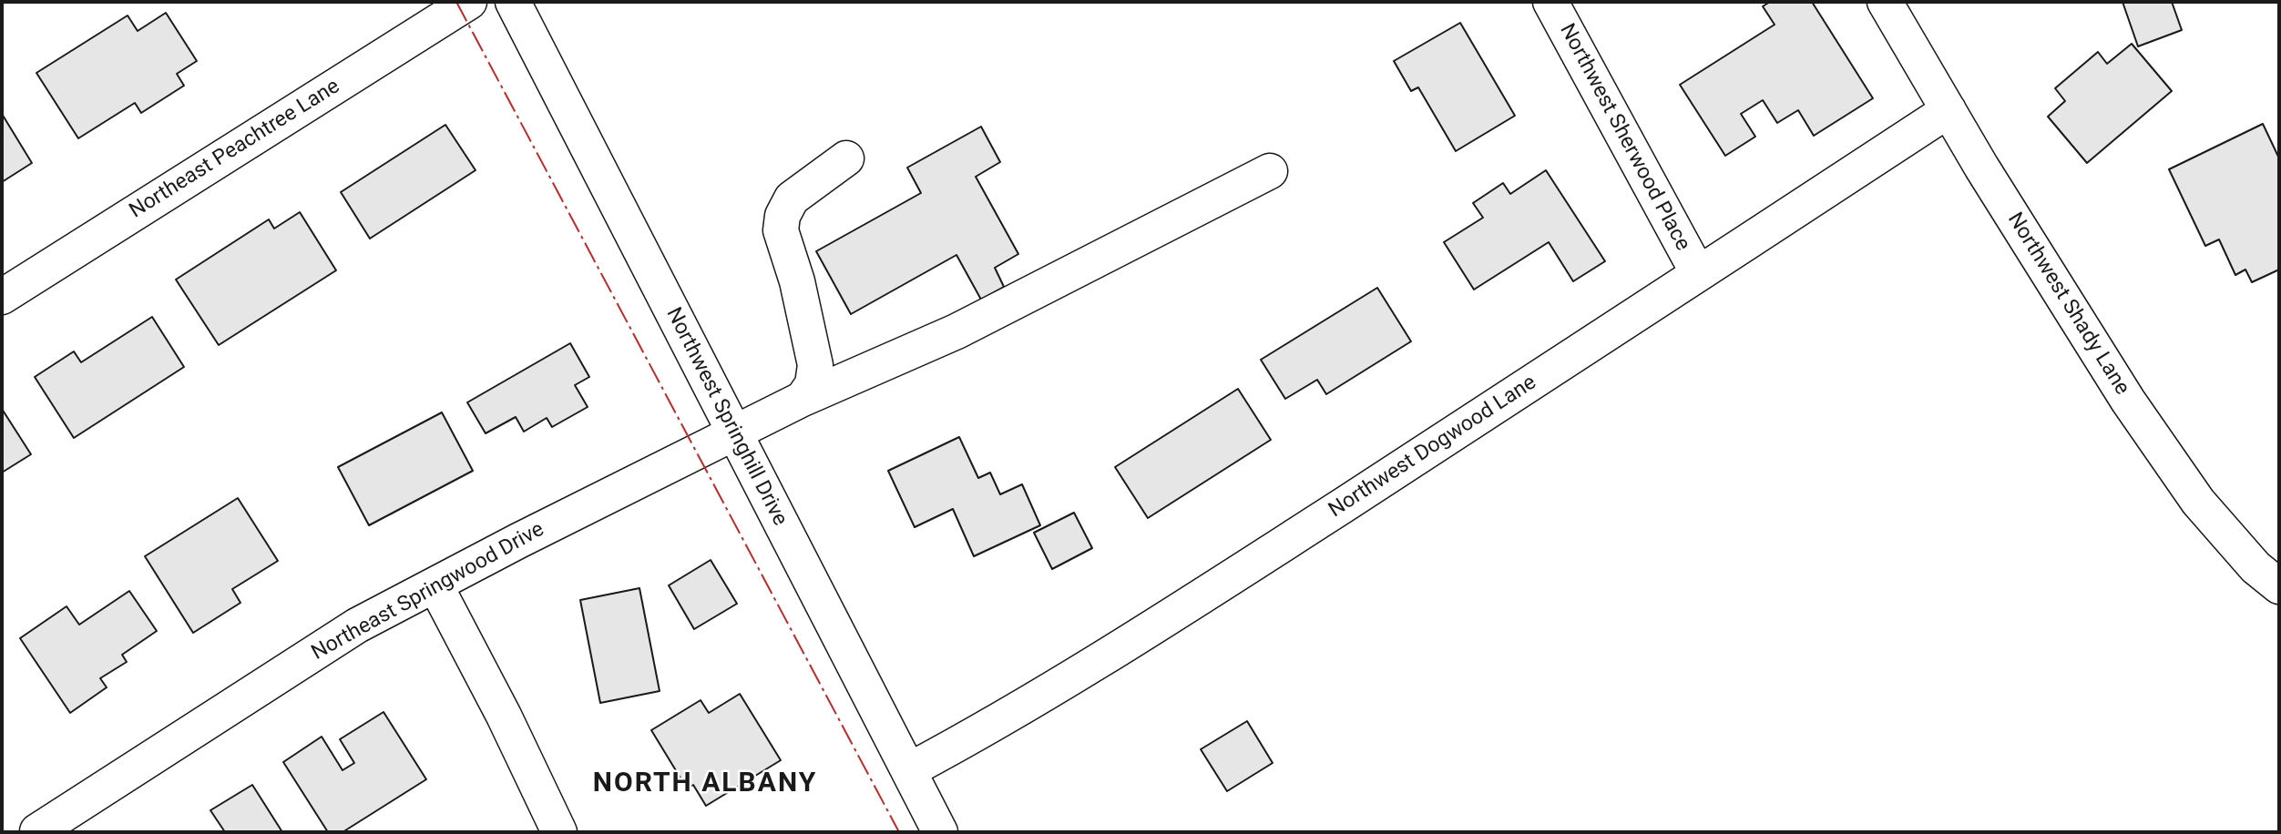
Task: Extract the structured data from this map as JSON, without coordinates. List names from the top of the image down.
{
  "streets": {
    "street": [
      "Northwest Sherwood Place",
      "Northeast Peachtree Lane",
      "Northwest Shady Lane",
      "Northwest Springhill Drive",
      "Northwest Dogwood Lane",
      "Northeast Springwood Drive"
    ]
  },
  "crossings": [
    ["Northwest Sherwood Place", "Northwest Dogwood Lane"],
    ["Northwest Shady Lane", "Northwest Dogwood Lane"],
    ["Northwest Springhill Drive", "Northwest Dogwood Lane"],
    ["Northwest Springhill Drive", "Northeast Springwood Drive"]
  ],
  "districts": ["NORTH ALBANY"]
}
